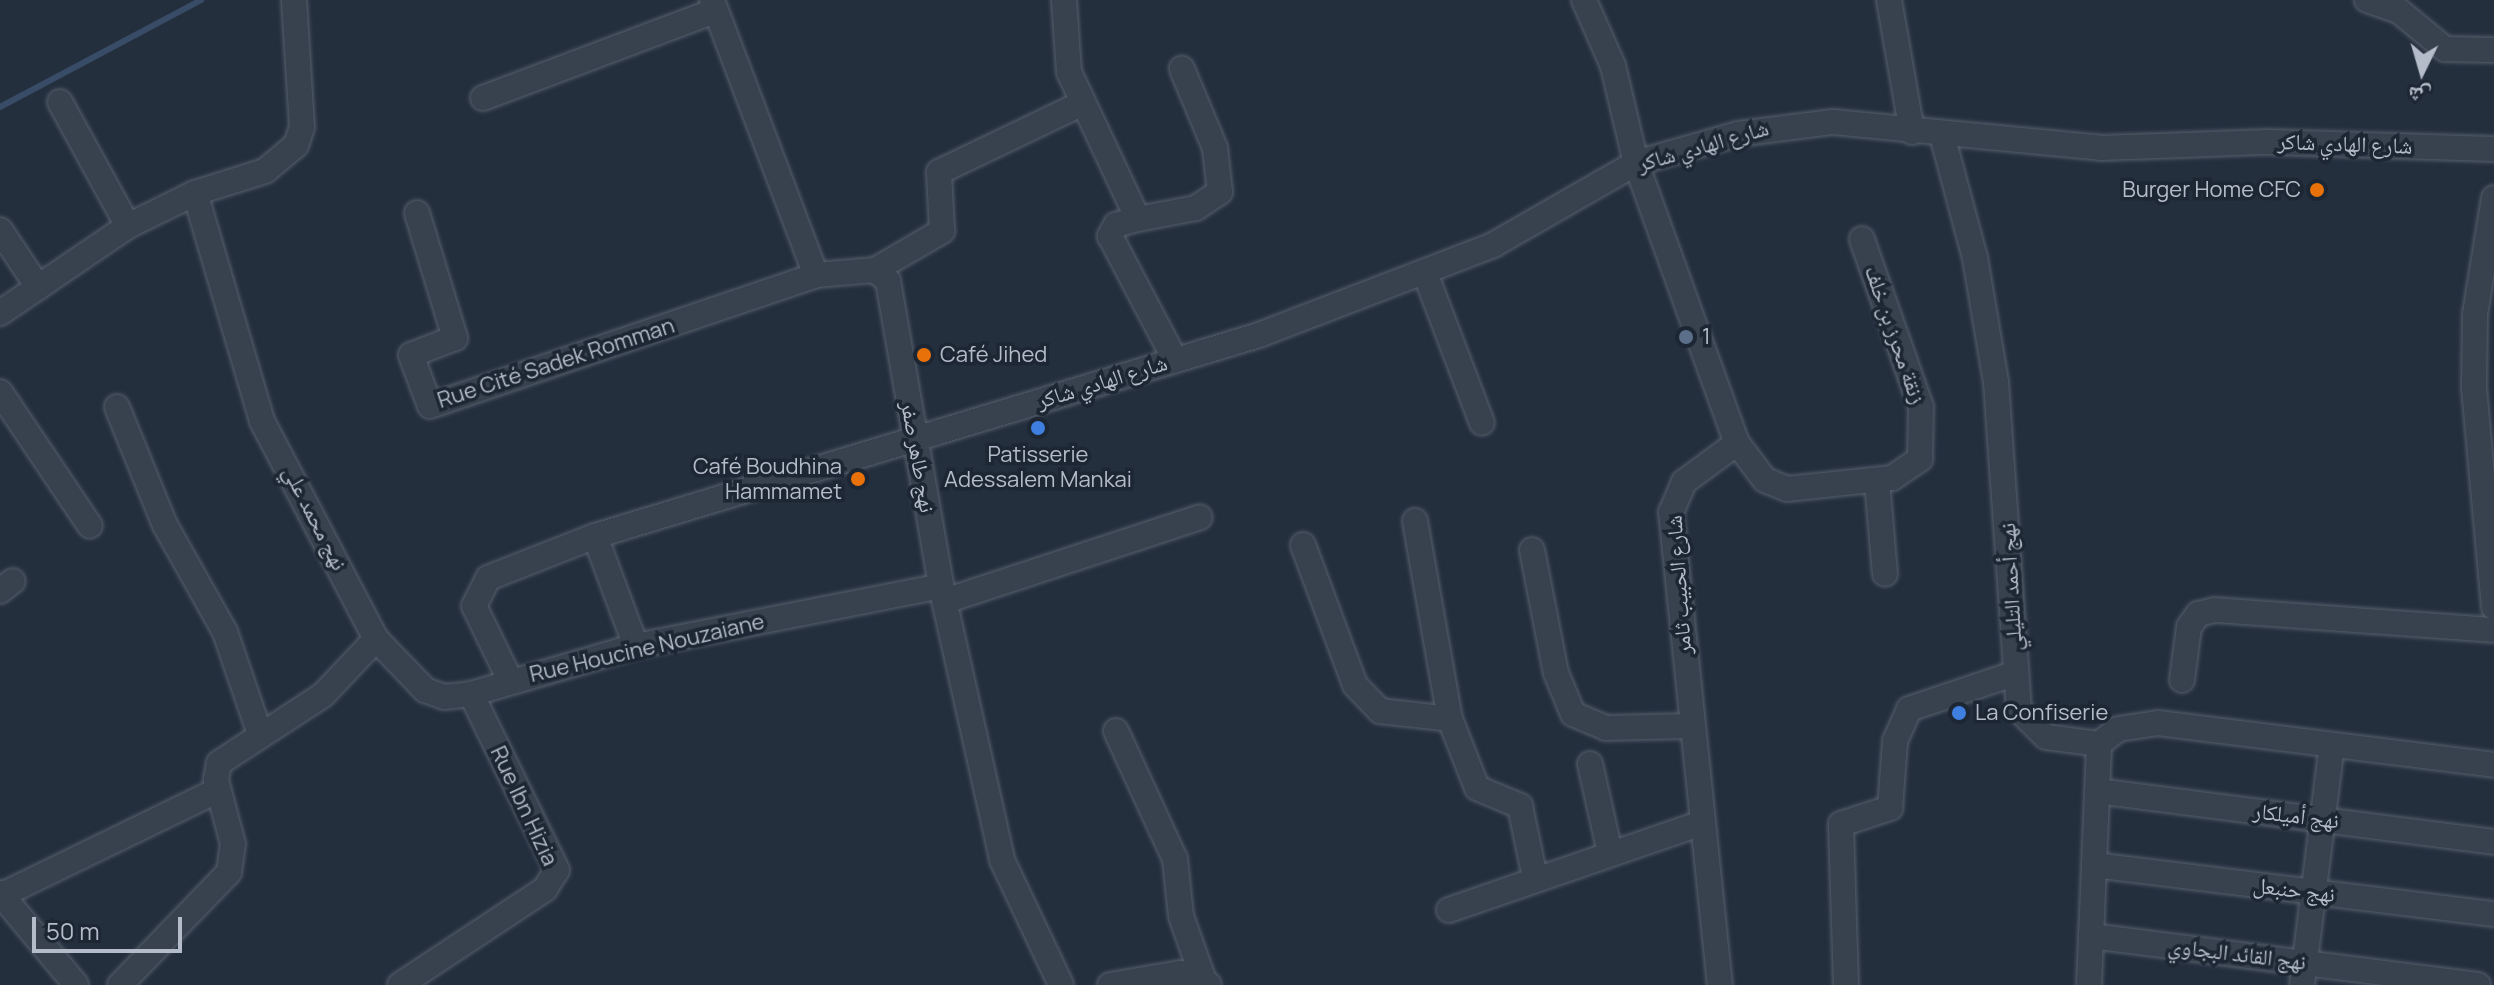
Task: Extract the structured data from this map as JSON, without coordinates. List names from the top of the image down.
{
  "streets": {
    "street": [
      "شارع الهادي شاكر",
      "زنقة محرز بن خلف",
      "Rue Cité Sadek Romman",
      "نهج طاهر صفر",
      "نهج محمد علي",
      "شارع الحبيب ثامر",
      "نهج أحمد التليلي",
      "Rue Houcine Nouzaiane",
      "Rue Ibn Hizia",
      "نهج أميلكار",
      "نهج حنبعل",
      "نهج القائد البجاوي"
    ]
  },
  "crossings": [
    ["شارع الهادي شاكر", "نهج طاهر صفر"],
    ["شارع الهادي شاكر", "نهج أحمد التليلي"],
    ["شارع الهادي شاكر", "Rue Houcine Nouzaiane"],
    ["زنقة محرز بن خلف", "شارع الحبيب ثامر"],
    ["نهج طاهر صفر", "Rue Houcine Nouzaiane"],
    ["نهج محمد علي", "Rue Houcine Nouzaiane"],
    ["Rue Houcine Nouzaiane", "Rue Ibn Hizia"]
  ],
  "places": [
    "Burger Home CFC",
    "1",
    "Café Jihed",
    "Patisserie Adessalem Mankai",
    "Café Boudhina Hammamet",
    "La Confiserie"
  ],
  "scale_bar": "50 m",
  "north": "bottom"
}
